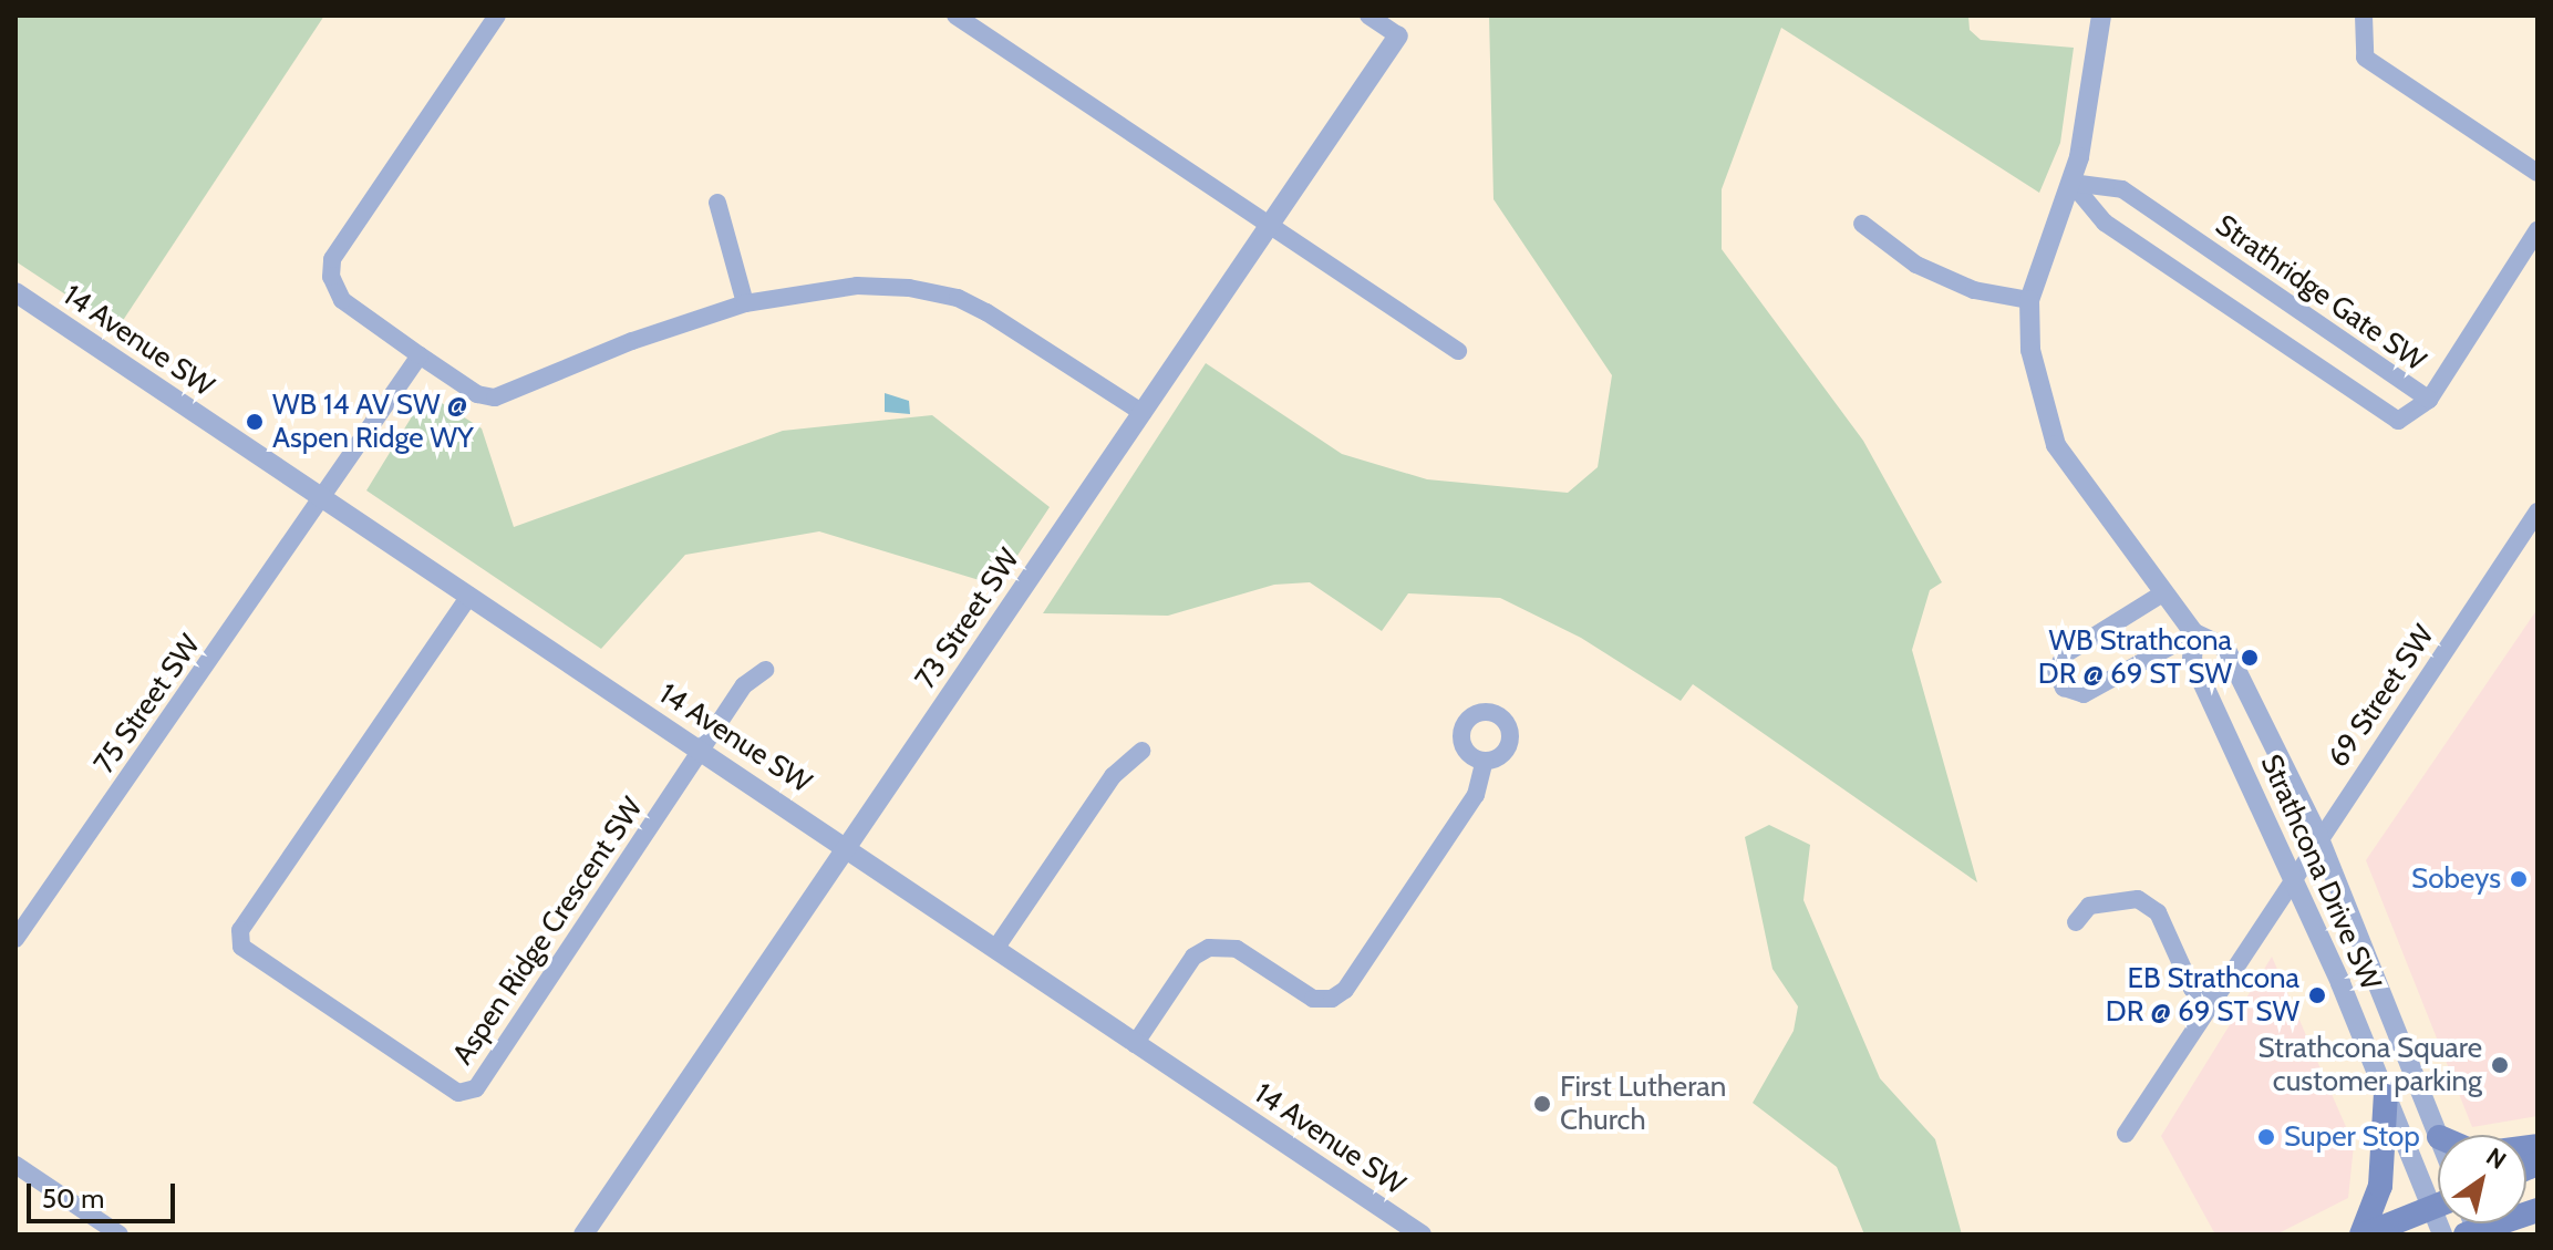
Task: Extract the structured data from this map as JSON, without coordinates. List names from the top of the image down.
{
  "streets": {
    "street": [
      "Strathridge Gate SW",
      "14 Avenue SW",
      "73 Street SW",
      "69 Street SW",
      "75 Street SW",
      "Strathcona Drive SW",
      "Aspen Ridge Crescent SW"
    ]
  },
  "crossings": [
    ["Strathridge Gate SW", "Strathcona Drive SW"],
    ["14 Avenue SW", "73 Street SW"],
    ["14 Avenue SW", "75 Street SW"],
    ["14 Avenue SW", "Aspen Ridge Crescent SW"],
    ["69 Street SW", "Strathcona Drive SW"]
  ],
  "places": [
    "WB 14 AV SW @ Aspen Ridge WY",
    "WB Strathcona DR @ 69 ST SW",
    "Sobeys",
    "EB Strathcona DR @ 69 ST SW",
    "Strathcona Square customer parking",
    "First Lutheran Church",
    "Super Stop"
  ],
  "scale_bar": "50 m",
  "north": "top right"
}
